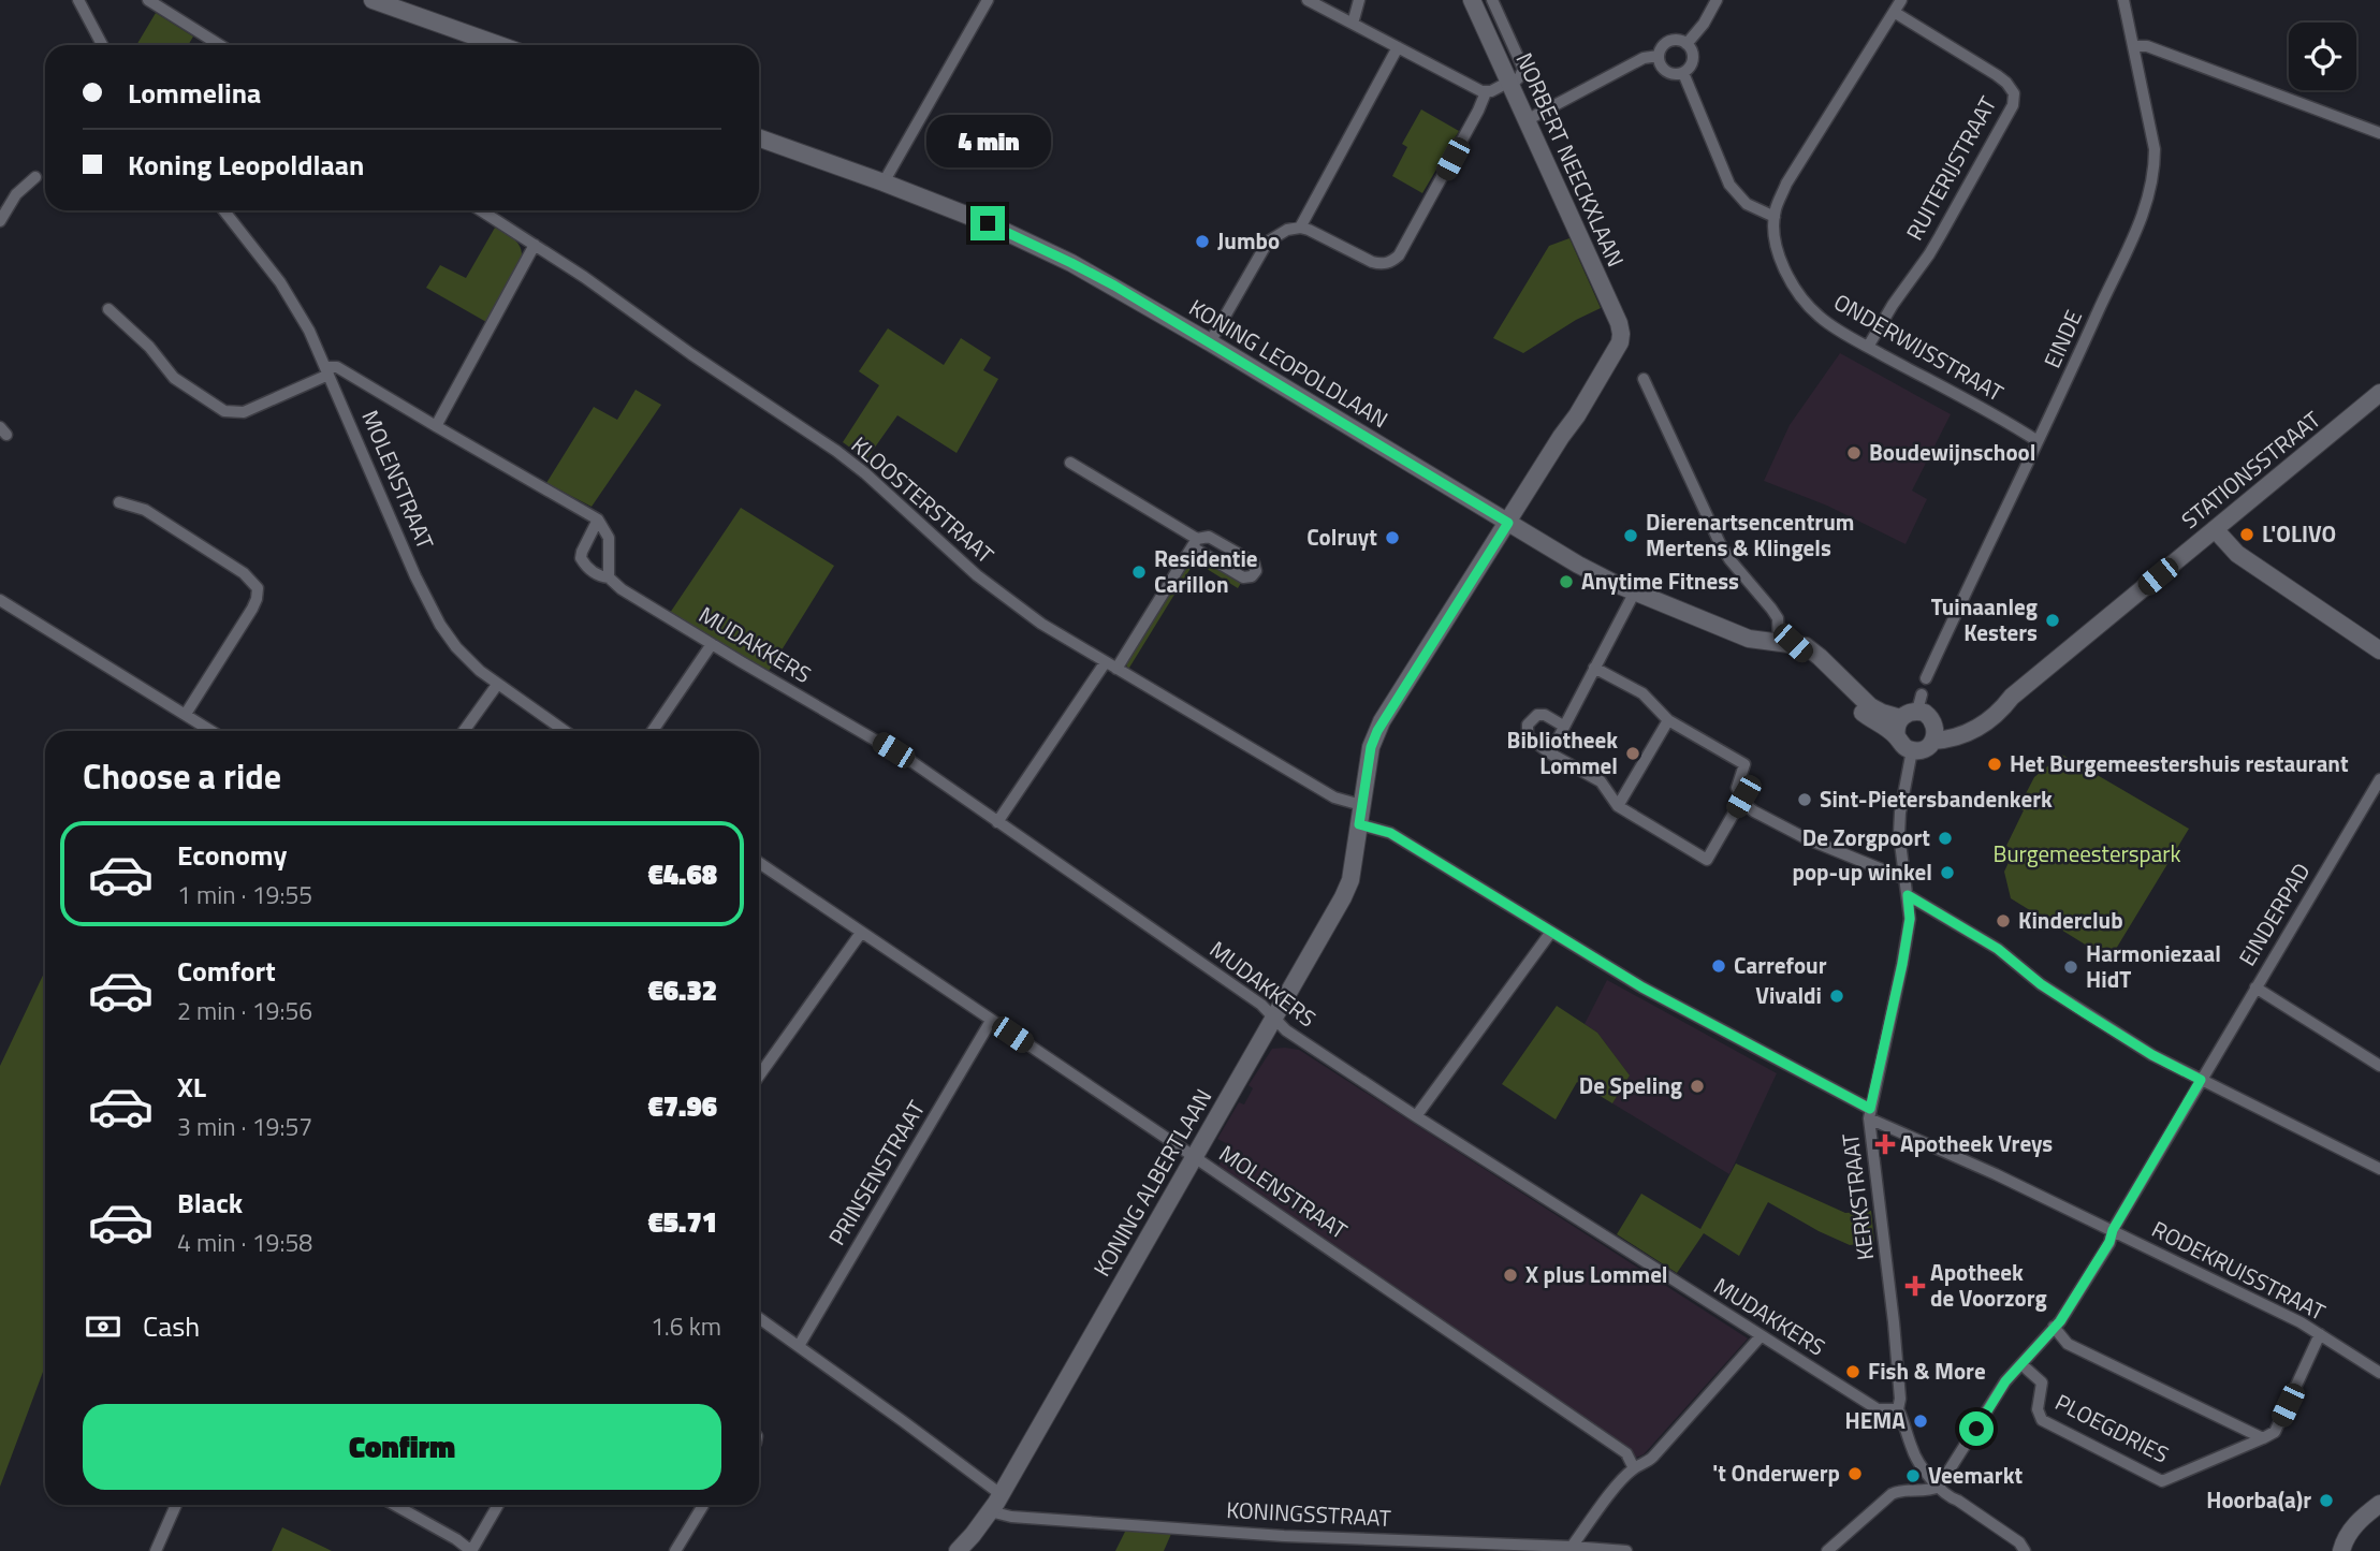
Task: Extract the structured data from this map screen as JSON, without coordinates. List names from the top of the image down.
{
  "streets": {
    "main road": [
      "NORBERT NEECKXLAAN",
      "KONING LEOPOLDLAAN",
      "STATIONSSTRAAT",
      "KONING ALBERTLAAN"
    ],
    "street": [
      "RUITERIJSTRAAT",
      "EINDE",
      "ONDERWIJSSTRAAT",
      "MOLENSTRAAT",
      "KLOOSTERSTRAAT",
      "MUDAKKERS",
      "EINDERPAD",
      "PRINSENSTRAAT",
      "KERKSTRAAT",
      "RODEKRUISSTRAAT",
      "PLOEGDRIES",
      "KONINGSSTRAAT"
    ]
  },
  "crossings": [
    ["NORBERT NEECKXLAAN", "KONING ALBERTLAAN"],
    ["RUITERIJSTRAAT", "ONDERWIJSSTRAAT"],
    ["EINDE", "ONDERWIJSSTRAAT"],
    ["KONING LEOPOLDLAAN", "KONING ALBERTLAAN"],
    ["STATIONSSTRAAT", "KERKSTRAAT"],
    ["MOLENSTRAAT", "PRINSENSTRAAT"],
    ["MOLENSTRAAT", "KONING ALBERTLAAN"],
    ["KLOOSTERSTRAAT", "KONING ALBERTLAAN"],
    ["MUDAKKERS", "KONING ALBERTLAAN"],
    ["MUDAKKERS", "KERKSTRAAT"],
    ["EINDERPAD", "KERKSTRAAT"],
    ["EINDERPAD", "RODEKRUISSTRAAT"],
    ["EINDERPAD", "PLOEGDRIES"],
    ["KONING ALBERTLAAN", "KONINGSSTRAAT"],
    ["KERKSTRAAT", "RODEKRUISSTRAAT"],
    ["RODEKRUISSTRAAT", "PLOEGDRIES"]
  ],
  "parks": ["Burgemeesterspark"],
  "places": {
    "other": [
      "Jumbo",
      "Boudewijnschool",
      "L'OLIVO",
      "Dierenartsencentrum Mertens & Klingels",
      "Colruyt",
      "Residentie Carillon",
      "Anytime Fitness",
      "Tuinaanleg Kesters",
      "Bibliotheek Lommel",
      "Het Burgemeestershuis restaurant",
      "Sint-Pietersbandenkerk",
      "De Zorgpoort",
      "pop-up winkel",
      "Kinderclub",
      "Carrefour",
      "Harmoniezaal HidT",
      "Vivaldi",
      "De Speling",
      "X plus Lommel",
      "Fish & More",
      "HEMA",
      "'t Onderwerp",
      "Veemarkt",
      "Hoorba(a)r"
    ],
    "health": ["Apotheek Vreys", "Apotheek de Voorzorg"]
  },
  "page": {
    "banner": ["Lommelina", "Koning Leopoldlaan"],
    "bubble": "4 min",
    "heading": "Choose a ride",
    "list": [
      {
        "name": "Economy",
        "note": "1 min · 19:55",
        "value": "€4.68"
      },
      {
        "name": "Comfort",
        "note": "2 min · 19:56",
        "value": "€6.32"
      },
      {
        "name": "XL",
        "note": "3 min · 19:57",
        "value": "€7.96"
      },
      {
        "name": "Black",
        "note": "4 min · 19:58",
        "value": "€5.71"
      }
    ],
    "pay": ["Cash", "1.6 km"],
    "buttons": "Confirm"
  }
}
